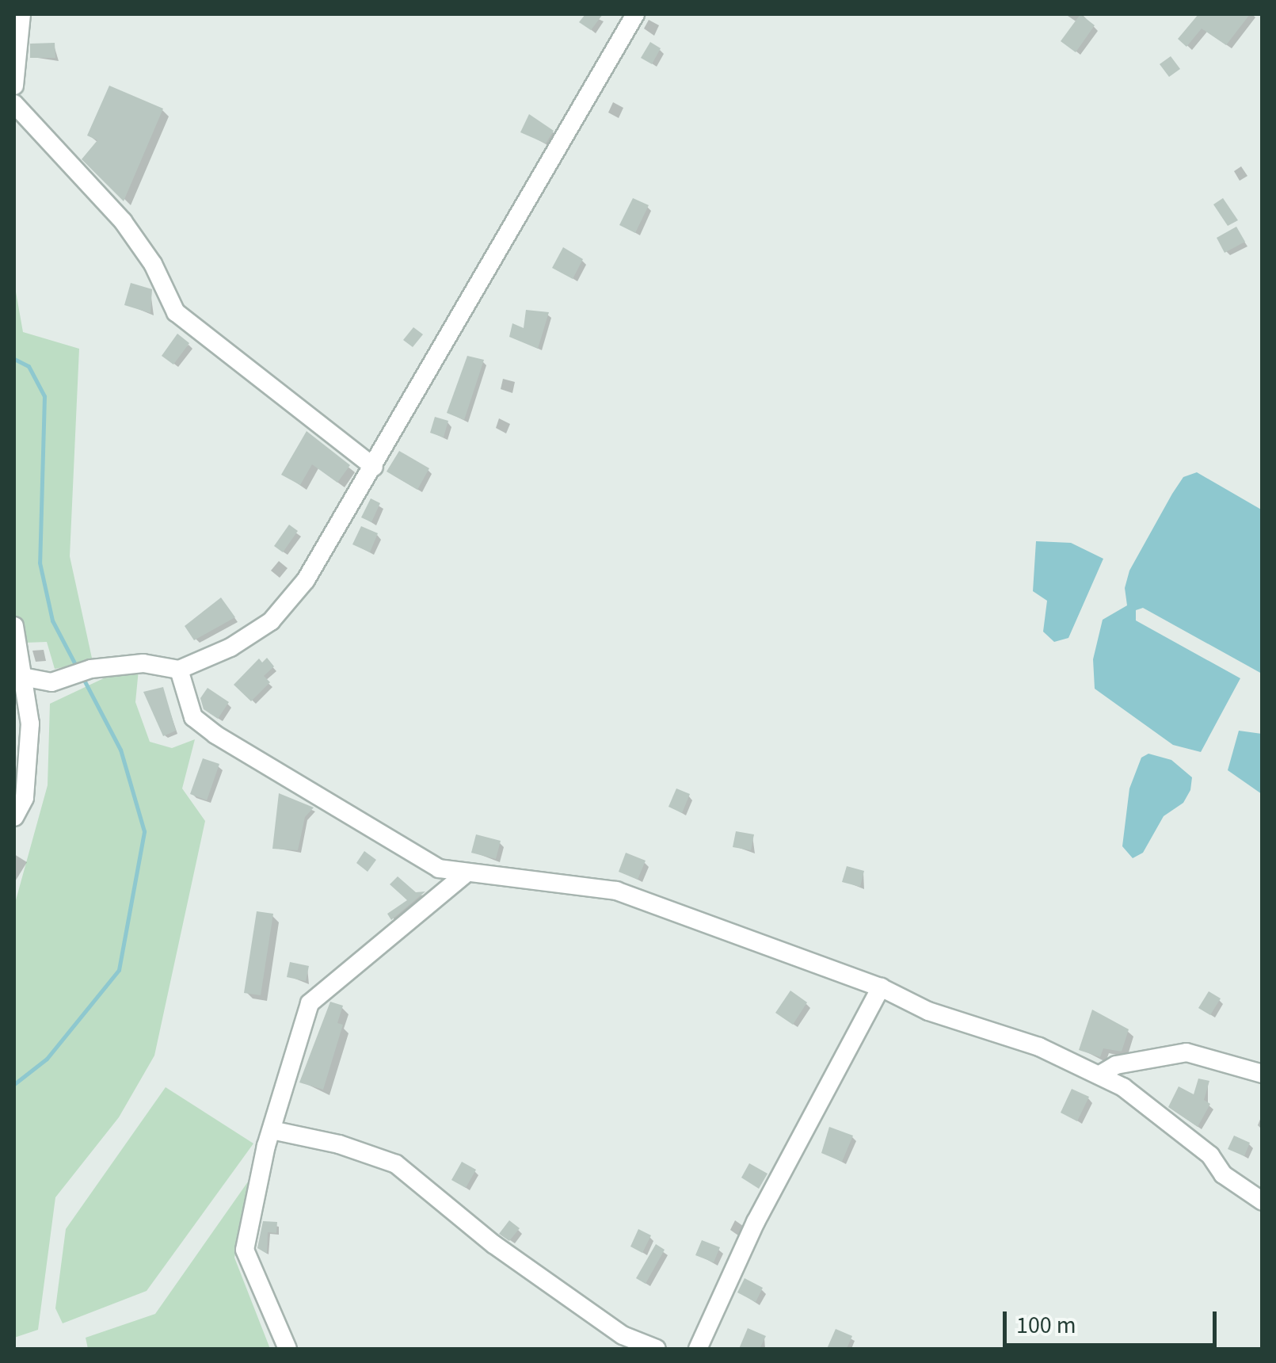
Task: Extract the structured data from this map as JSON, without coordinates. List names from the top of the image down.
{
  "scale_bar": "100 m"
}
